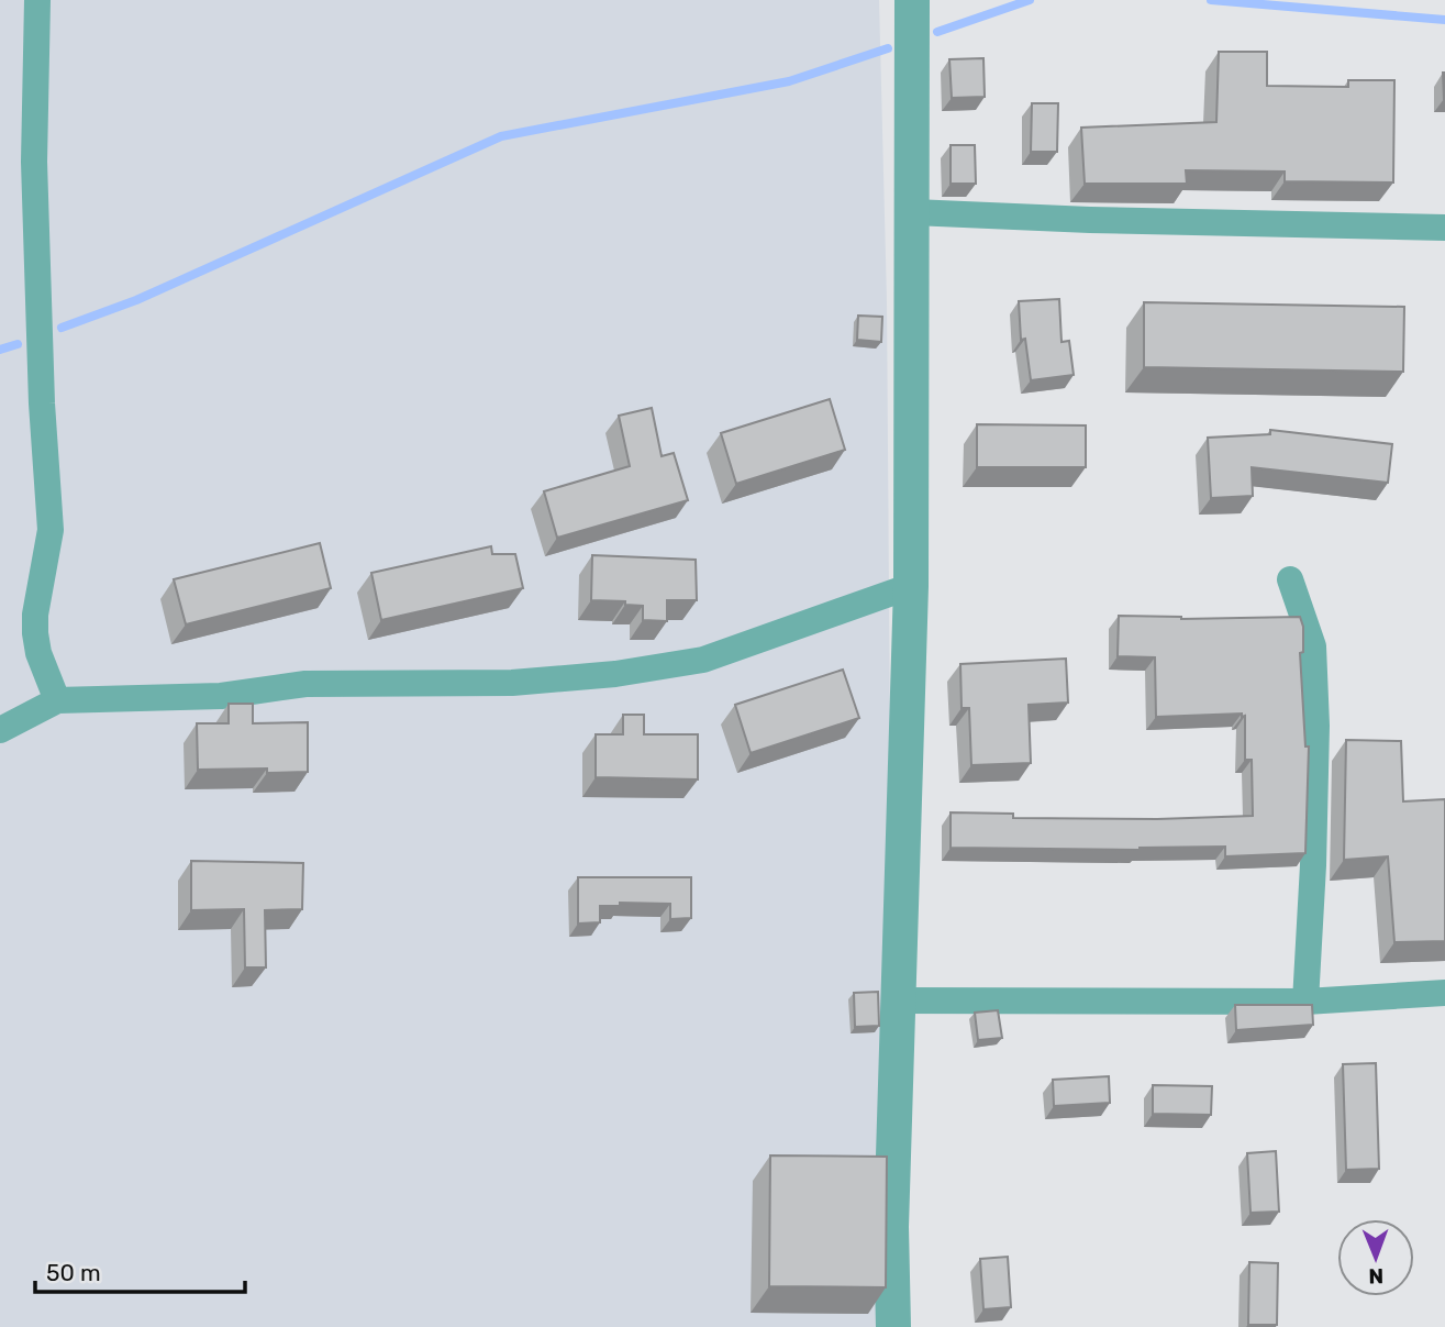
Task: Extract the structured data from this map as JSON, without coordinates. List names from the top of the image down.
{
  "scale_bar": "50 m",
  "north": "bottom"
}
